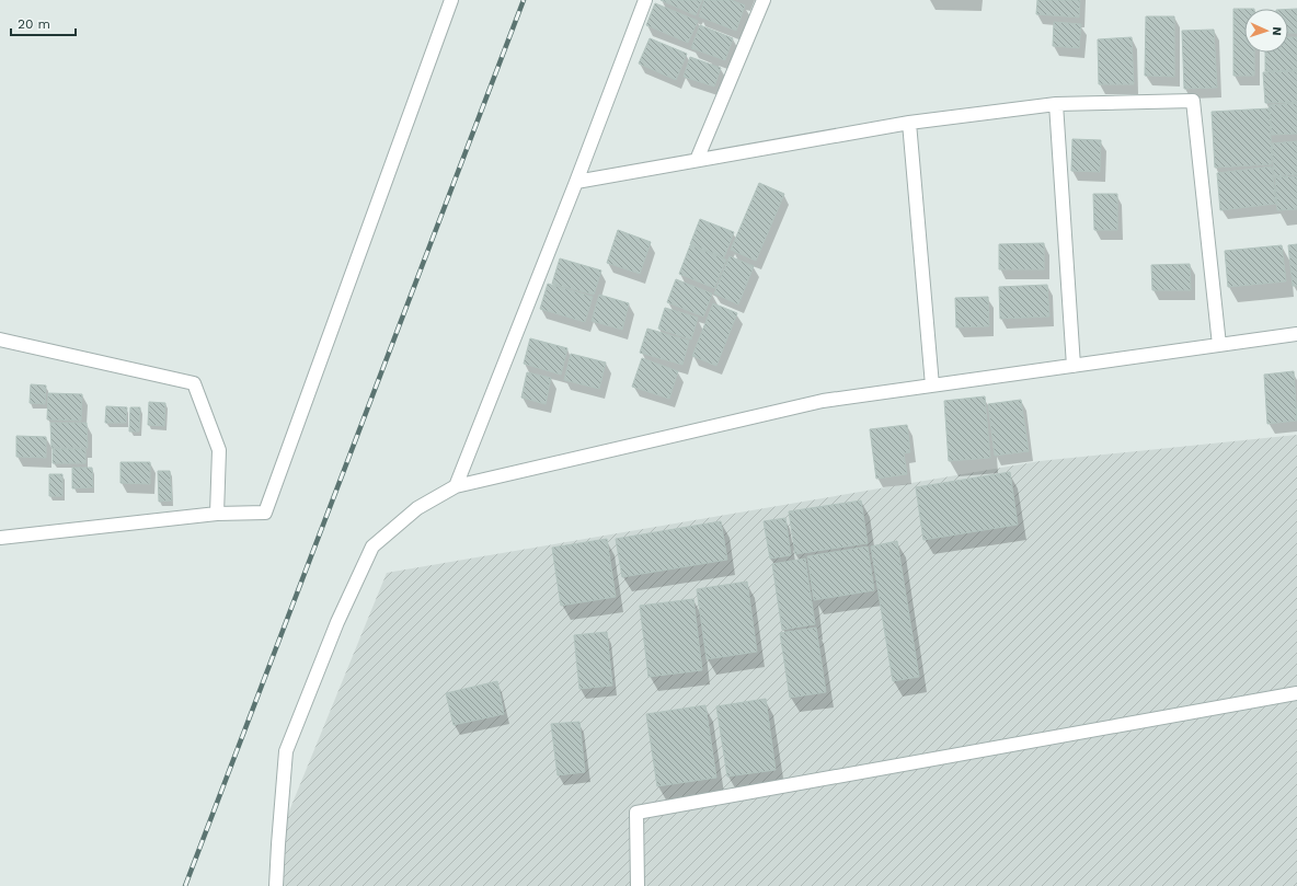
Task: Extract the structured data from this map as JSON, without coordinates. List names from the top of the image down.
{
  "scale_bar": "20 m",
  "north": "right"
}
